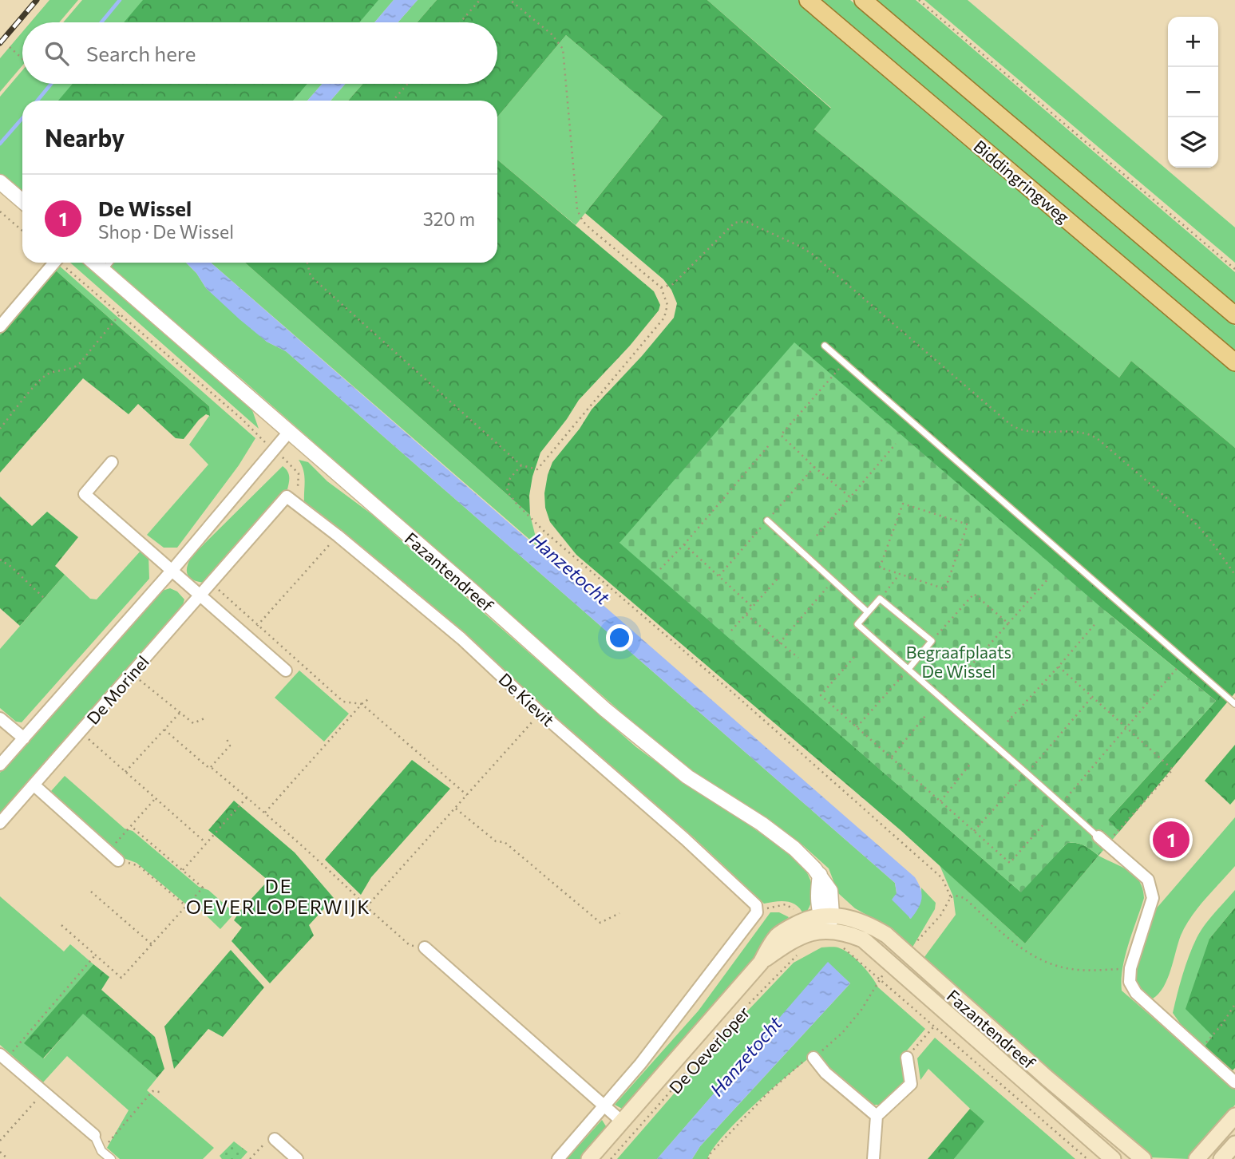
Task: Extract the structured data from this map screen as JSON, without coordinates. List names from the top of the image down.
{
  "streets": {
    "main road": ["Biddingringweg", "Fazantendreef", "De Oeverloper"],
    "street": ["De Morinel", "De Kievit"]
  },
  "crossings": [
    ["Fazantendreef", "De Oeverloper"],
    ["De Morinel", "De Kievit"]
  ],
  "districts": ["DE OEVERLOPERWIJK"],
  "water": ["Hanzetocht"],
  "parks": ["Begraafplaats De Wissel"],
  "page": {
    "map_buttons": ["+", "−"],
    "search": "Search here",
    "heading": "Nearby",
    "list": [
      {
        "mark": "1",
        "name": "De Wissel",
        "note": "Shop · De Wissel",
        "value": "320 m"
      }
    ],
    "pins": "1"
  }
}
